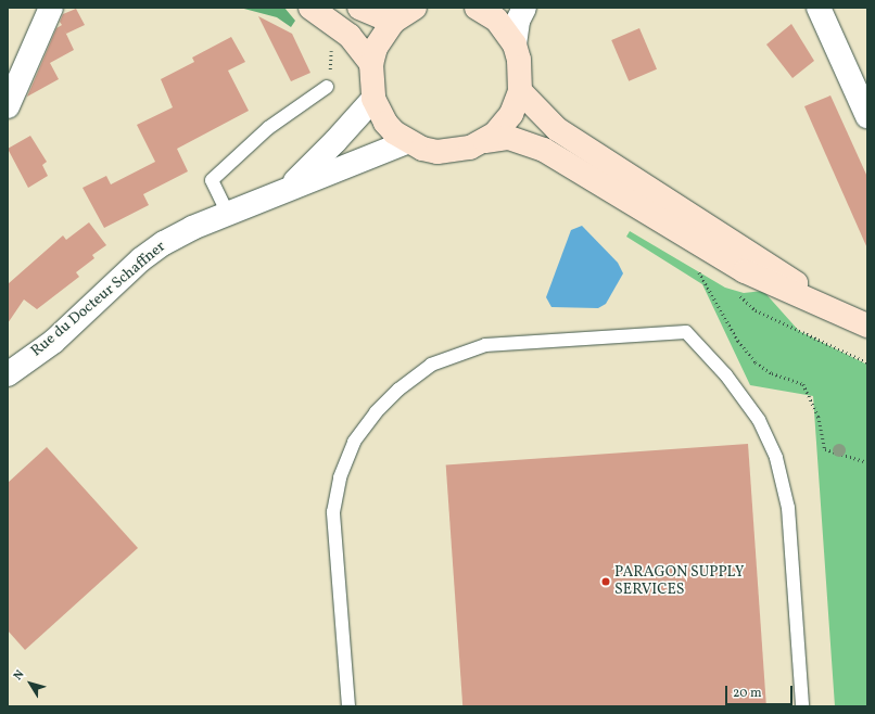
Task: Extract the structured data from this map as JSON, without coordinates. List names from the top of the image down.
{
  "streets": {
    "street": ["Rue du Docteur Schaffner"]
  },
  "places": ["PARAGON SUPPLY SERVICES"],
  "scale_bar": "20 m",
  "north": "top left"
}
